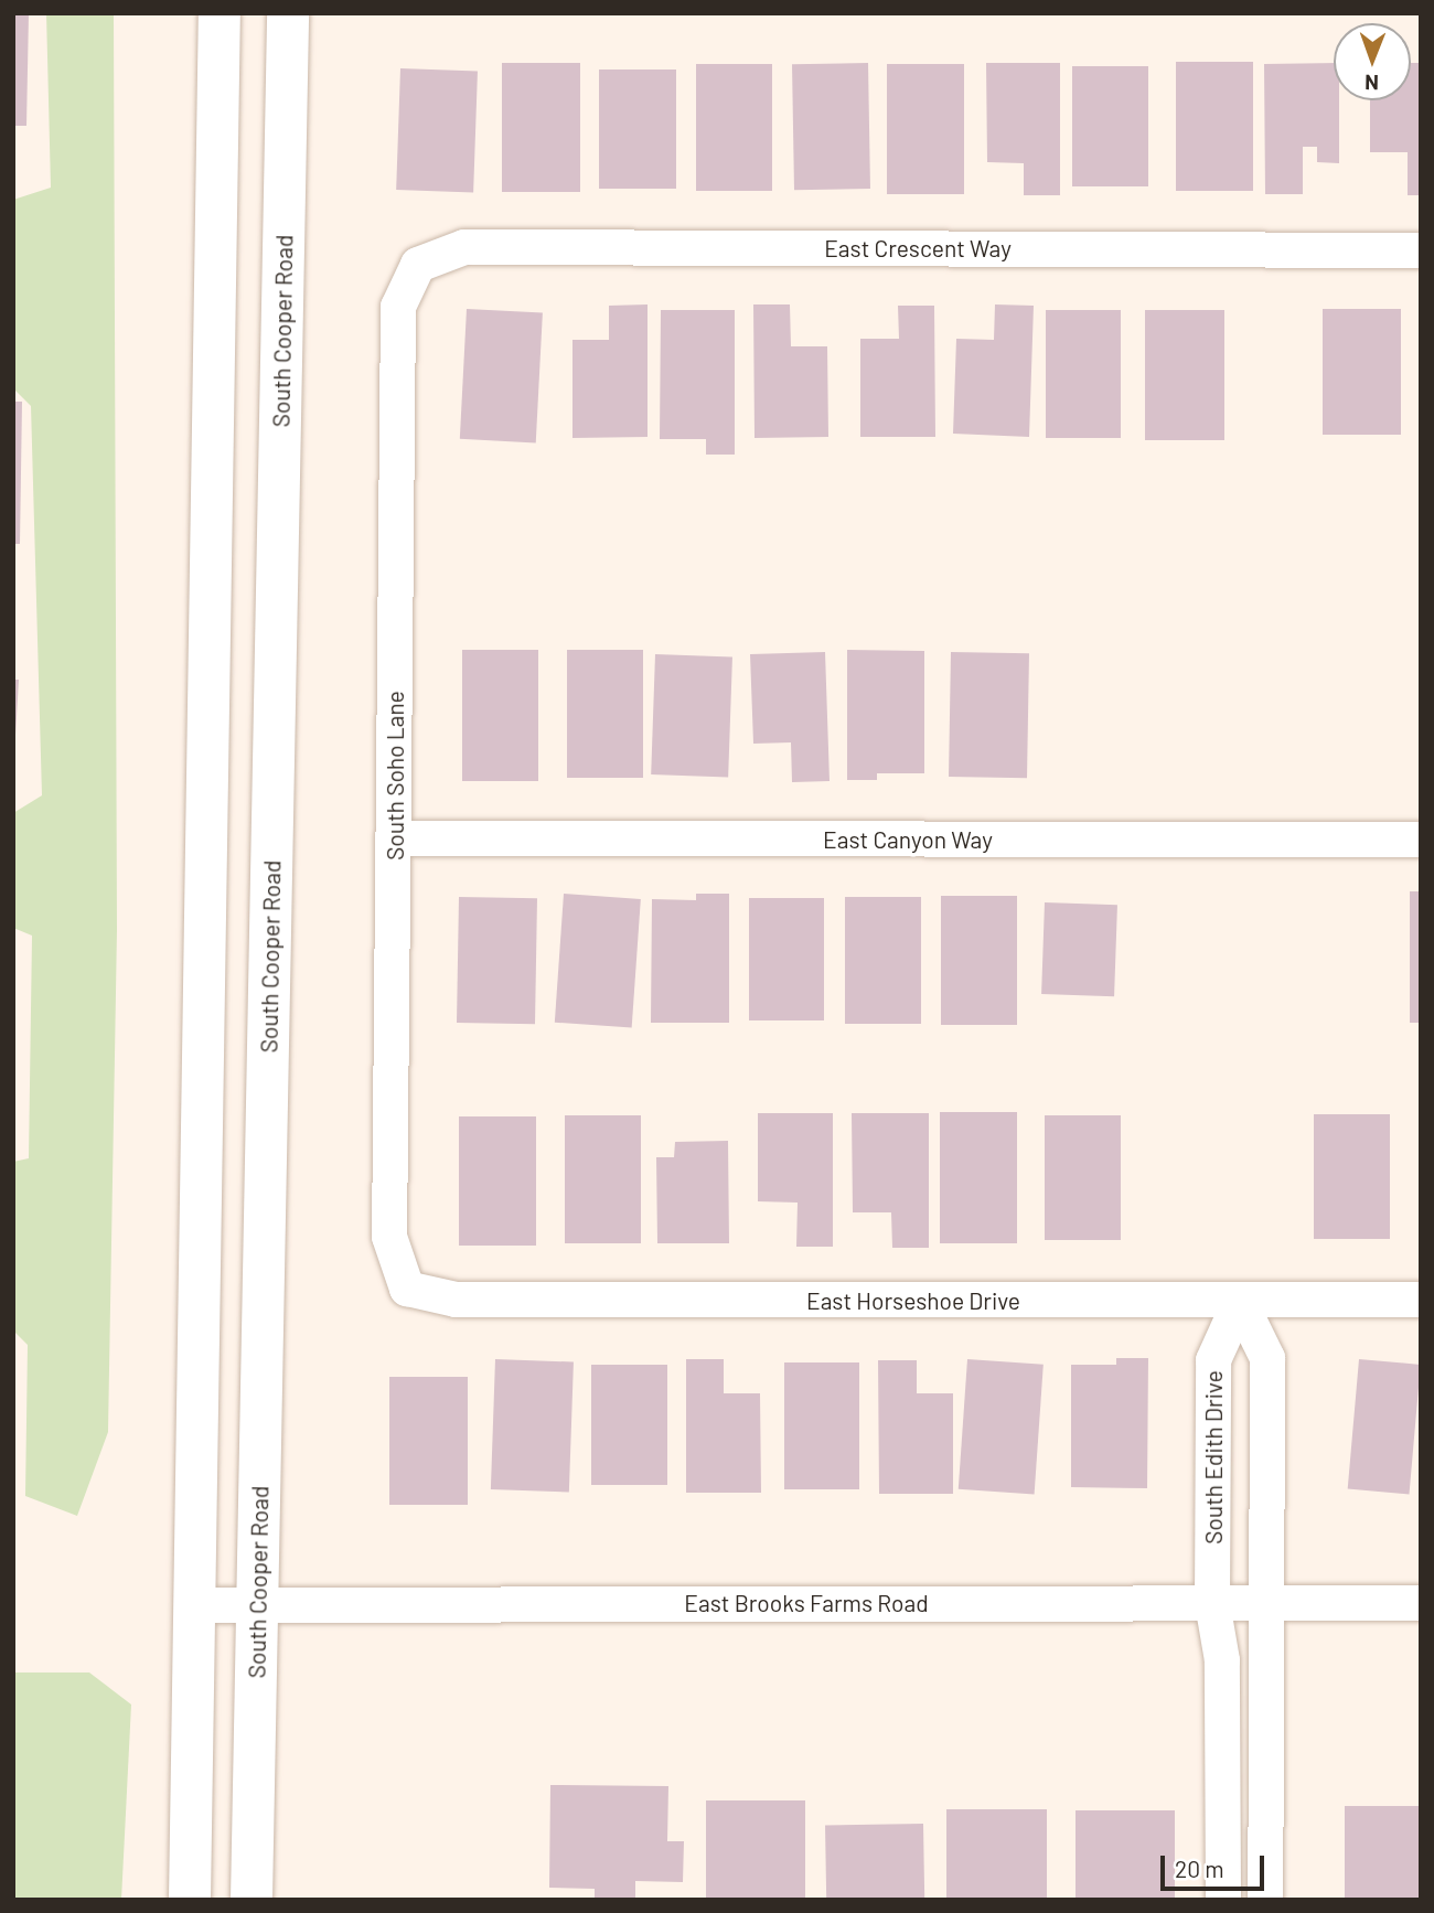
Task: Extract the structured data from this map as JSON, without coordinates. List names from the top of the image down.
{
  "streets": {
    "main road": ["South Cooper Road"],
    "street": [
      "East Crescent Way",
      "South Soho Lane",
      "East Canyon Way",
      "East Horseshoe Drive",
      "South Edith Drive",
      "East Brooks Farms Road"
    ]
  },
  "crossings": [
    ["East Crescent Way", "South Soho Lane"],
    ["South Cooper Road", "East Brooks Farms Road"],
    ["South Soho Lane", "East Canyon Way"],
    ["South Soho Lane", "East Horseshoe Drive"],
    ["East Horseshoe Drive", "South Edith Drive"],
    ["South Edith Drive", "East Brooks Farms Road"]
  ],
  "scale_bar": "20 m",
  "north": "bottom"
}
